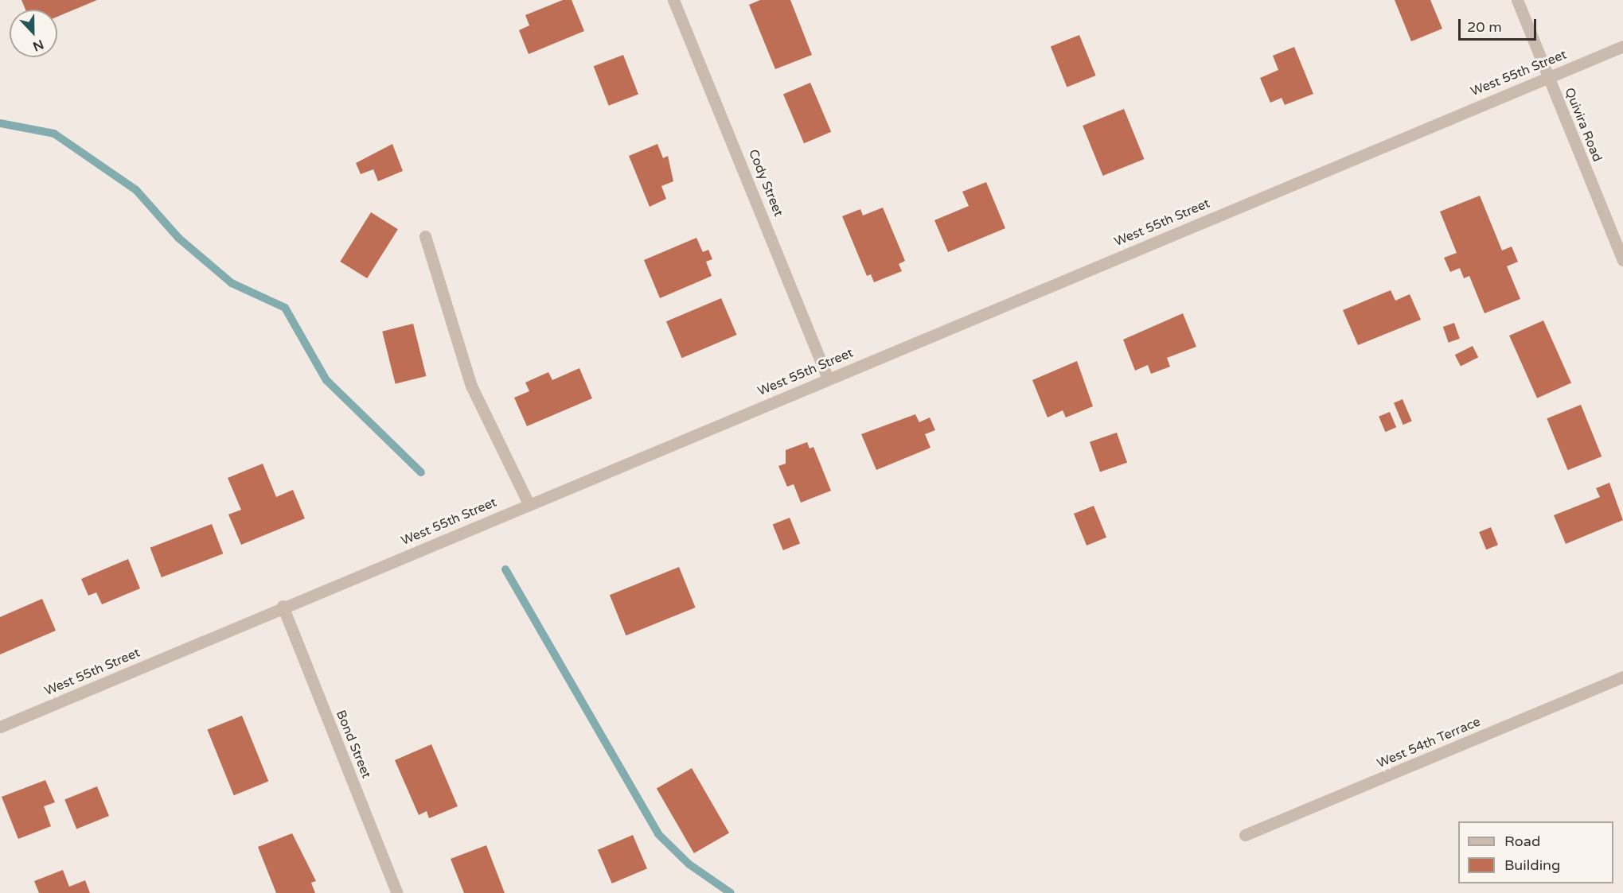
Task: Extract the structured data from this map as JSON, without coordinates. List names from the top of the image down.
{
  "streets": {
    "street": [
      "West 55th Street",
      "Quivira Road",
      "Cody Street",
      "West 54th Terrace",
      "Bond Street"
    ]
  },
  "crossings": [
    ["West 55th Street", "Quivira Road"],
    ["West 55th Street", "Cody Street"],
    ["West 55th Street", "Bond Street"]
  ],
  "legend": ["Road", "Building"],
  "scale_bar": "20 m",
  "north": "bottom"
}
